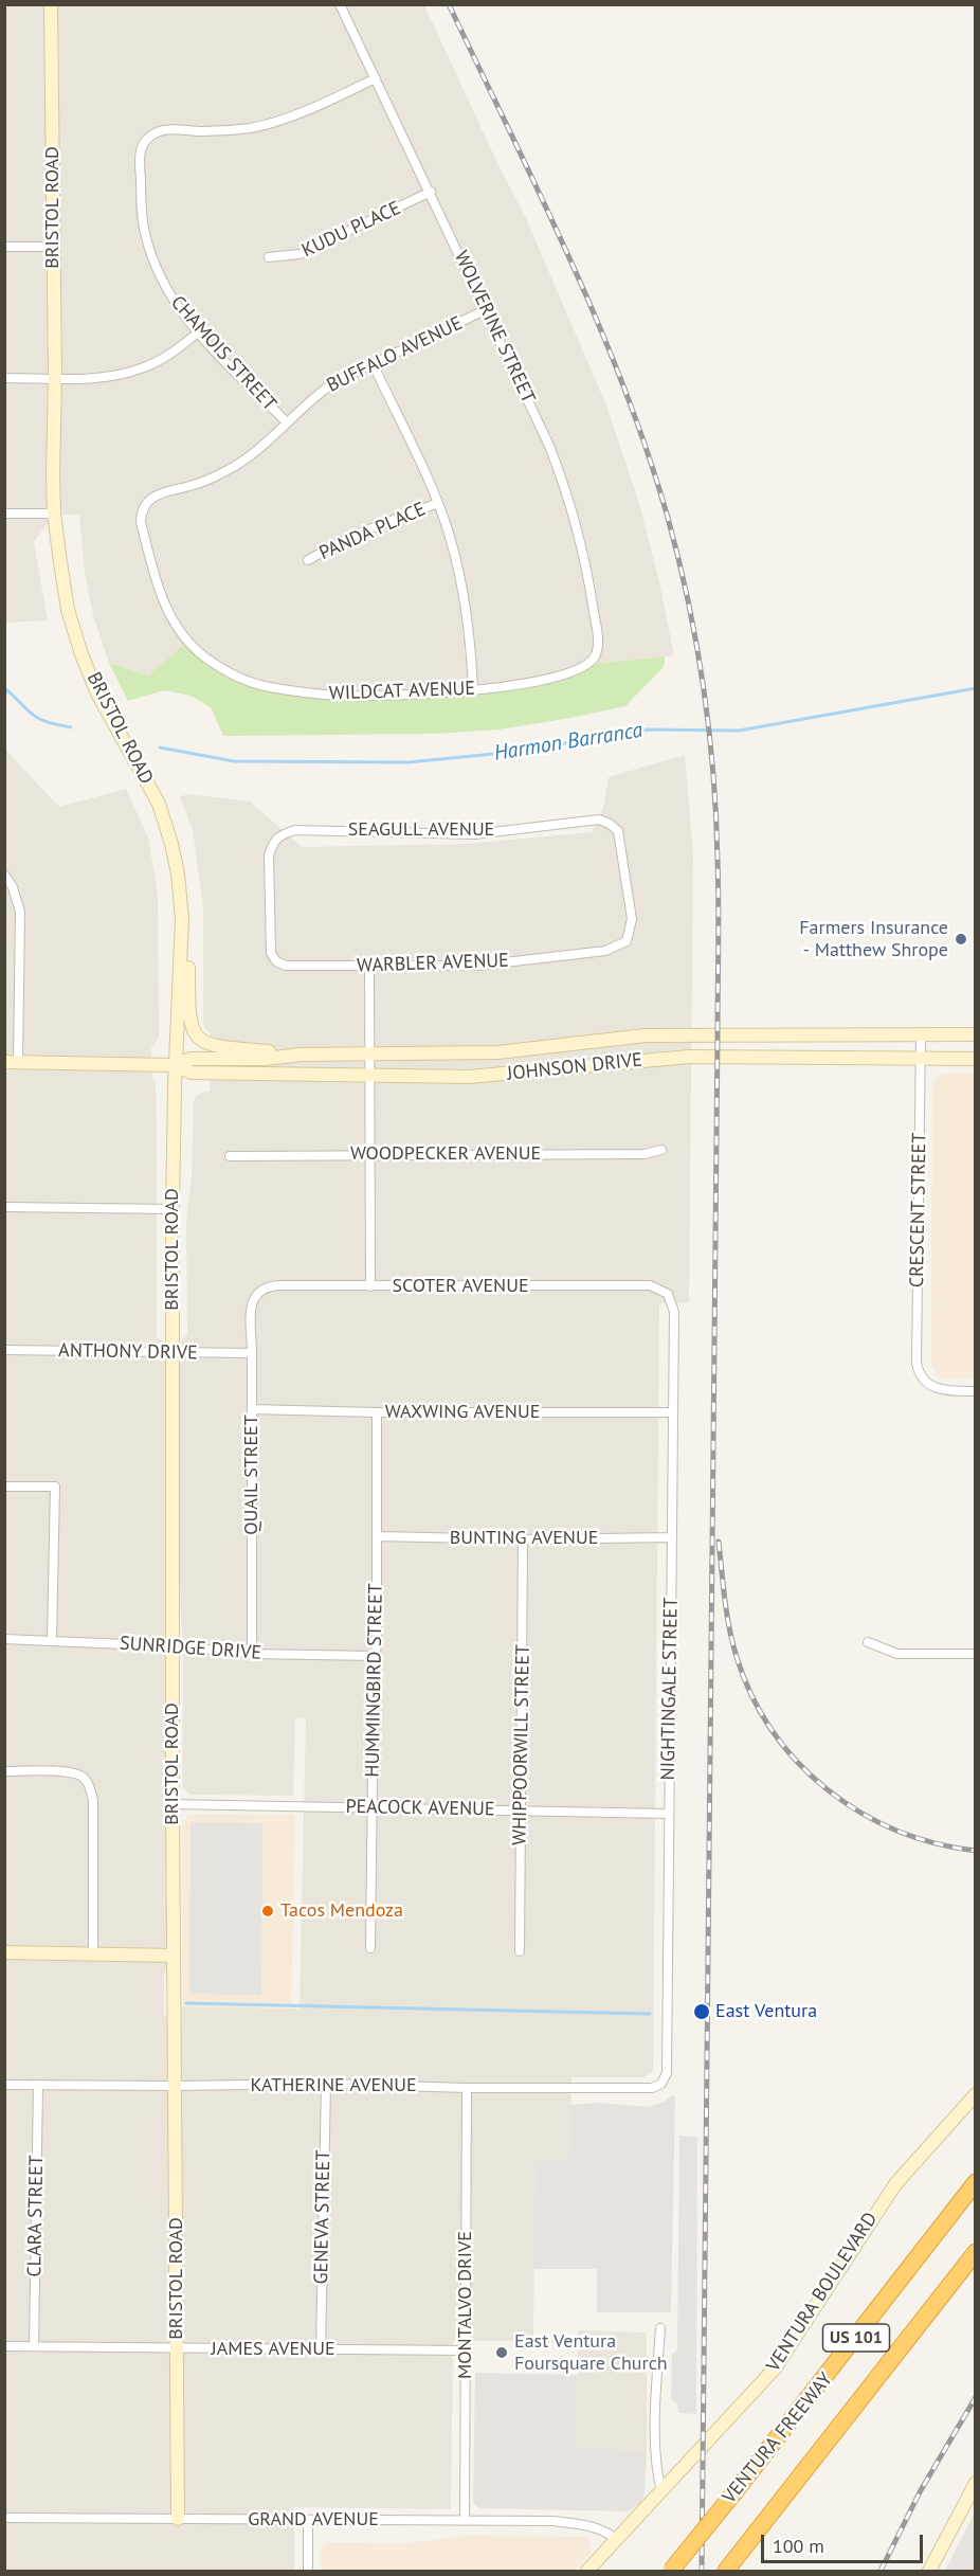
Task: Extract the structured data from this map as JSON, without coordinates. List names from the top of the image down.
{
  "streets": {
    "highway": ["US 101", "VENTURA FREEWAY"],
    "street": [
      "BRISTOL ROAD",
      "KUDU PLACE",
      "WOLVERINE STREET",
      "CHAMOIS STREET",
      "BUFFALO AVENUE",
      "PANDA PLACE",
      "WILDCAT AVENUE",
      "SEAGULL AVENUE",
      "WARBLER AVENUE",
      "JOHNSON DRIVE",
      "WOODPECKER AVENUE",
      "CRESCENT STREET",
      "SCOTER AVENUE",
      "ANTHONY DRIVE",
      "WAXWING AVENUE",
      "QUAIL STREET",
      "BUNTING AVENUE",
      "SUNRIDGE DRIVE",
      "HUMMINGBIRD STREET",
      "NIGHTINGALE STREET",
      "WHIPPOORWILL STREET",
      "PEACOCK AVENUE",
      "KATHERINE AVENUE",
      "CLARA STREET",
      "GENEVA STREET",
      "VENTURA BOULEVARD",
      "MONTALVO DRIVE",
      "JAMES AVENUE",
      "GRAND AVENUE"
    ]
  },
  "crossings": [
    ["BRISTOL ROAD", "JOHNSON DRIVE"],
    ["BRISTOL ROAD", "ANTHONY DRIVE"],
    ["BRISTOL ROAD", "SUNRIDGE DRIVE"],
    ["BRISTOL ROAD", "PEACOCK AVENUE"],
    ["BRISTOL ROAD", "KATHERINE AVENUE"],
    ["BRISTOL ROAD", "JAMES AVENUE"],
    ["BRISTOL ROAD", "GRAND AVENUE"],
    ["KUDU PLACE", "WOLVERINE STREET"],
    ["WOLVERINE STREET", "CHAMOIS STREET"],
    ["WOLVERINE STREET", "BUFFALO AVENUE"],
    ["WOLVERINE STREET", "WILDCAT AVENUE"],
    ["CHAMOIS STREET", "BUFFALO AVENUE"],
    ["BUFFALO AVENUE", "WILDCAT AVENUE"],
    ["SEAGULL AVENUE", "WARBLER AVENUE"],
    ["JOHNSON DRIVE", "CRESCENT STREET"],
    ["SCOTER AVENUE", "QUAIL STREET"],
    ["SCOTER AVENUE", "NIGHTINGALE STREET"],
    ["ANTHONY DRIVE", "QUAIL STREET"],
    ["WAXWING AVENUE", "QUAIL STREET"],
    ["WAXWING AVENUE", "HUMMINGBIRD STREET"],
    ["WAXWING AVENUE", "NIGHTINGALE STREET"],
    ["QUAIL STREET", "SUNRIDGE DRIVE"],
    ["BUNTING AVENUE", "HUMMINGBIRD STREET"],
    ["BUNTING AVENUE", "NIGHTINGALE STREET"],
    ["BUNTING AVENUE", "WHIPPOORWILL STREET"],
    ["SUNRIDGE DRIVE", "HUMMINGBIRD STREET"],
    ["HUMMINGBIRD STREET", "PEACOCK AVENUE"],
    ["NIGHTINGALE STREET", "PEACOCK AVENUE"],
    ["NIGHTINGALE STREET", "KATHERINE AVENUE"],
    ["WHIPPOORWILL STREET", "PEACOCK AVENUE"],
    ["KATHERINE AVENUE", "CLARA STREET"],
    ["KATHERINE AVENUE", "GENEVA STREET"],
    ["KATHERINE AVENUE", "MONTALVO DRIVE"],
    ["CLARA STREET", "JAMES AVENUE"],
    ["GENEVA STREET", "JAMES AVENUE"],
    ["VENTURA BOULEVARD", "GRAND AVENUE"],
    ["MONTALVO DRIVE", "JAMES AVENUE"],
    ["MONTALVO DRIVE", "GRAND AVENUE"]
  ],
  "water": ["Harmon Barranca"],
  "places": [
    "Farmers Insurance - Matthew Shrope",
    "Tacos Mendoza",
    "East Ventura",
    "East Ventura Foursquare Church"
  ],
  "scale_bar": "100 m"
}
